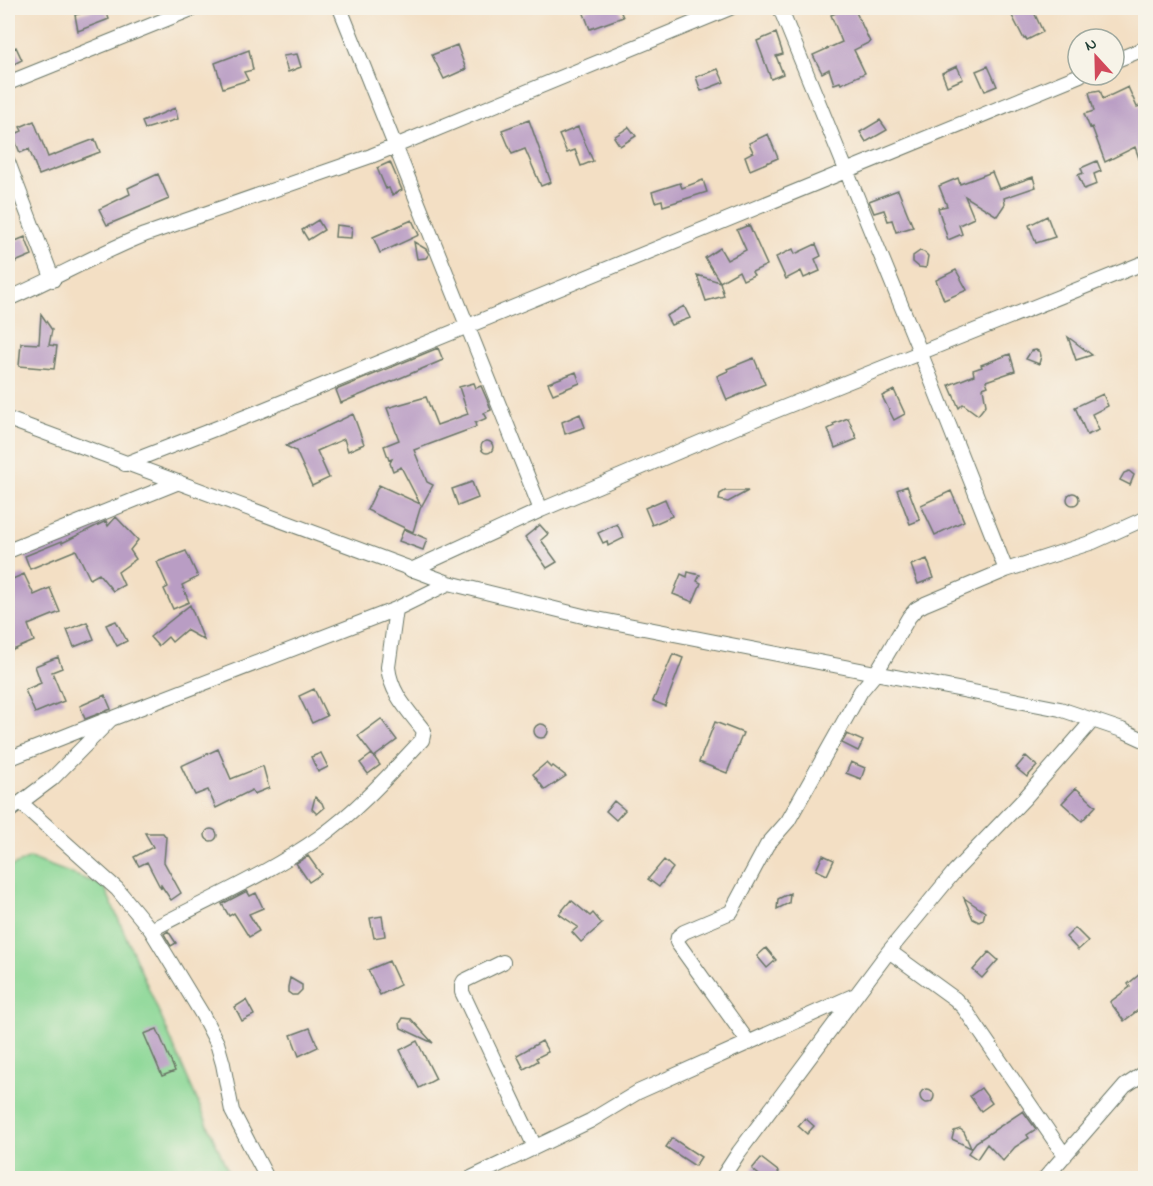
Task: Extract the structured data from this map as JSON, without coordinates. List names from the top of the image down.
{
  "north": "top"
}
